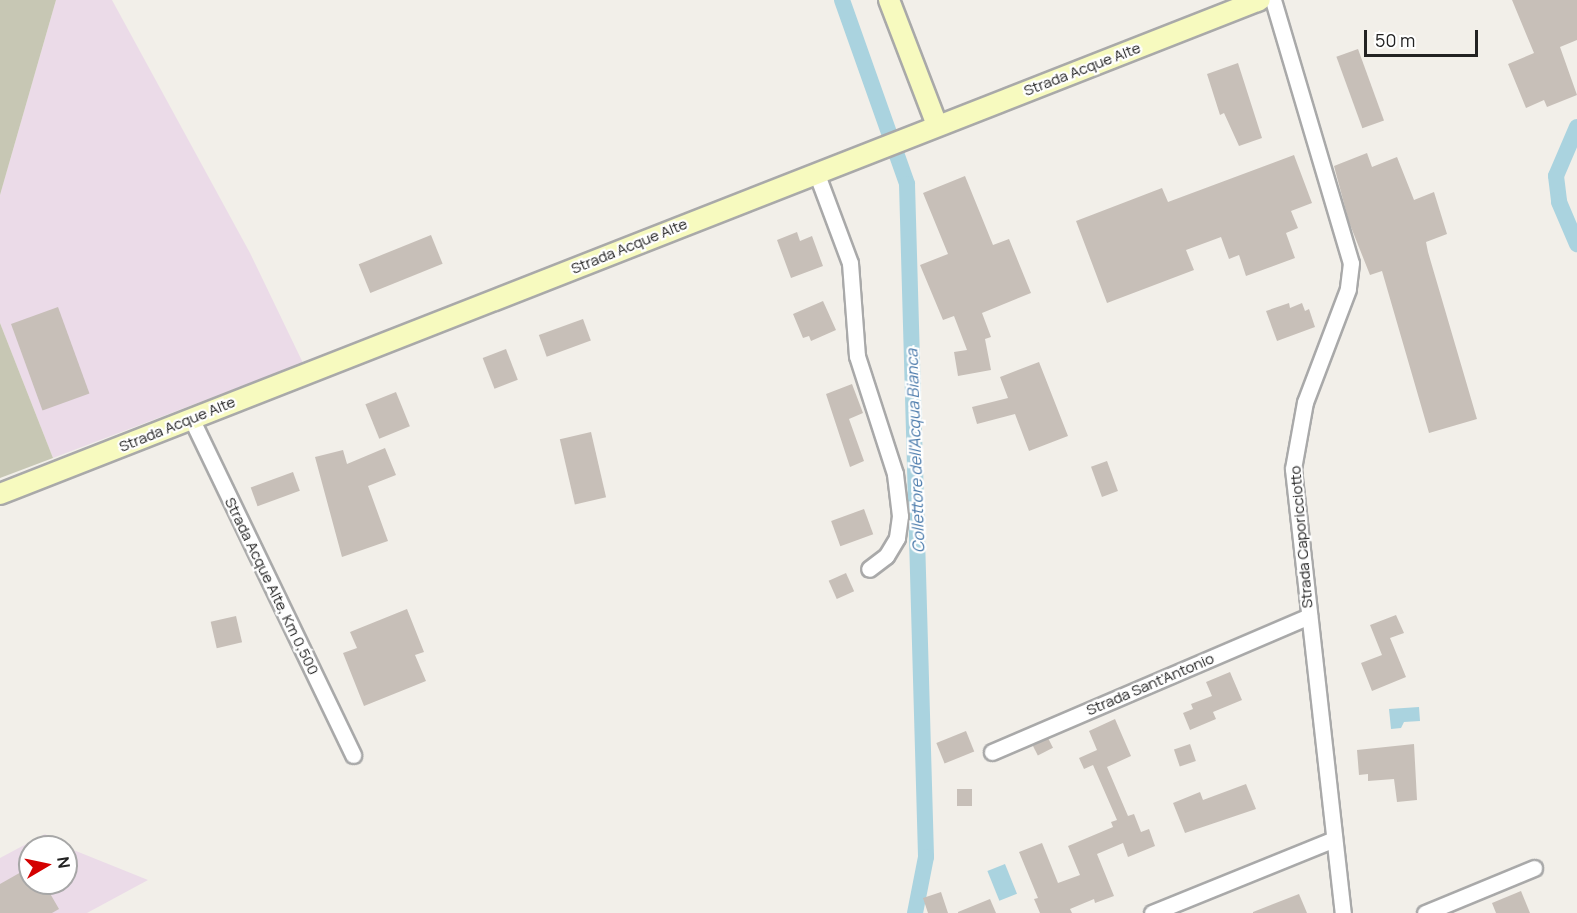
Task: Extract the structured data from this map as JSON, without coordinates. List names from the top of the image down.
{
  "streets": {
    "main road": ["Strada Acque Alte"],
    "street": ["Strada Caporicciotto", "Strada Acque Alte, Km 0,500", "Strada Sant'Antonio"]
  },
  "crossings": [
    ["Strada Acque Alte", "Strada Acque Alte, Km 0,500"],
    ["Strada Caporicciotto", "Strada Sant'Antonio"]
  ],
  "water": ["Collettore dell'Acqua Bianca"],
  "scale_bar": "50 m",
  "north": "right"
}
